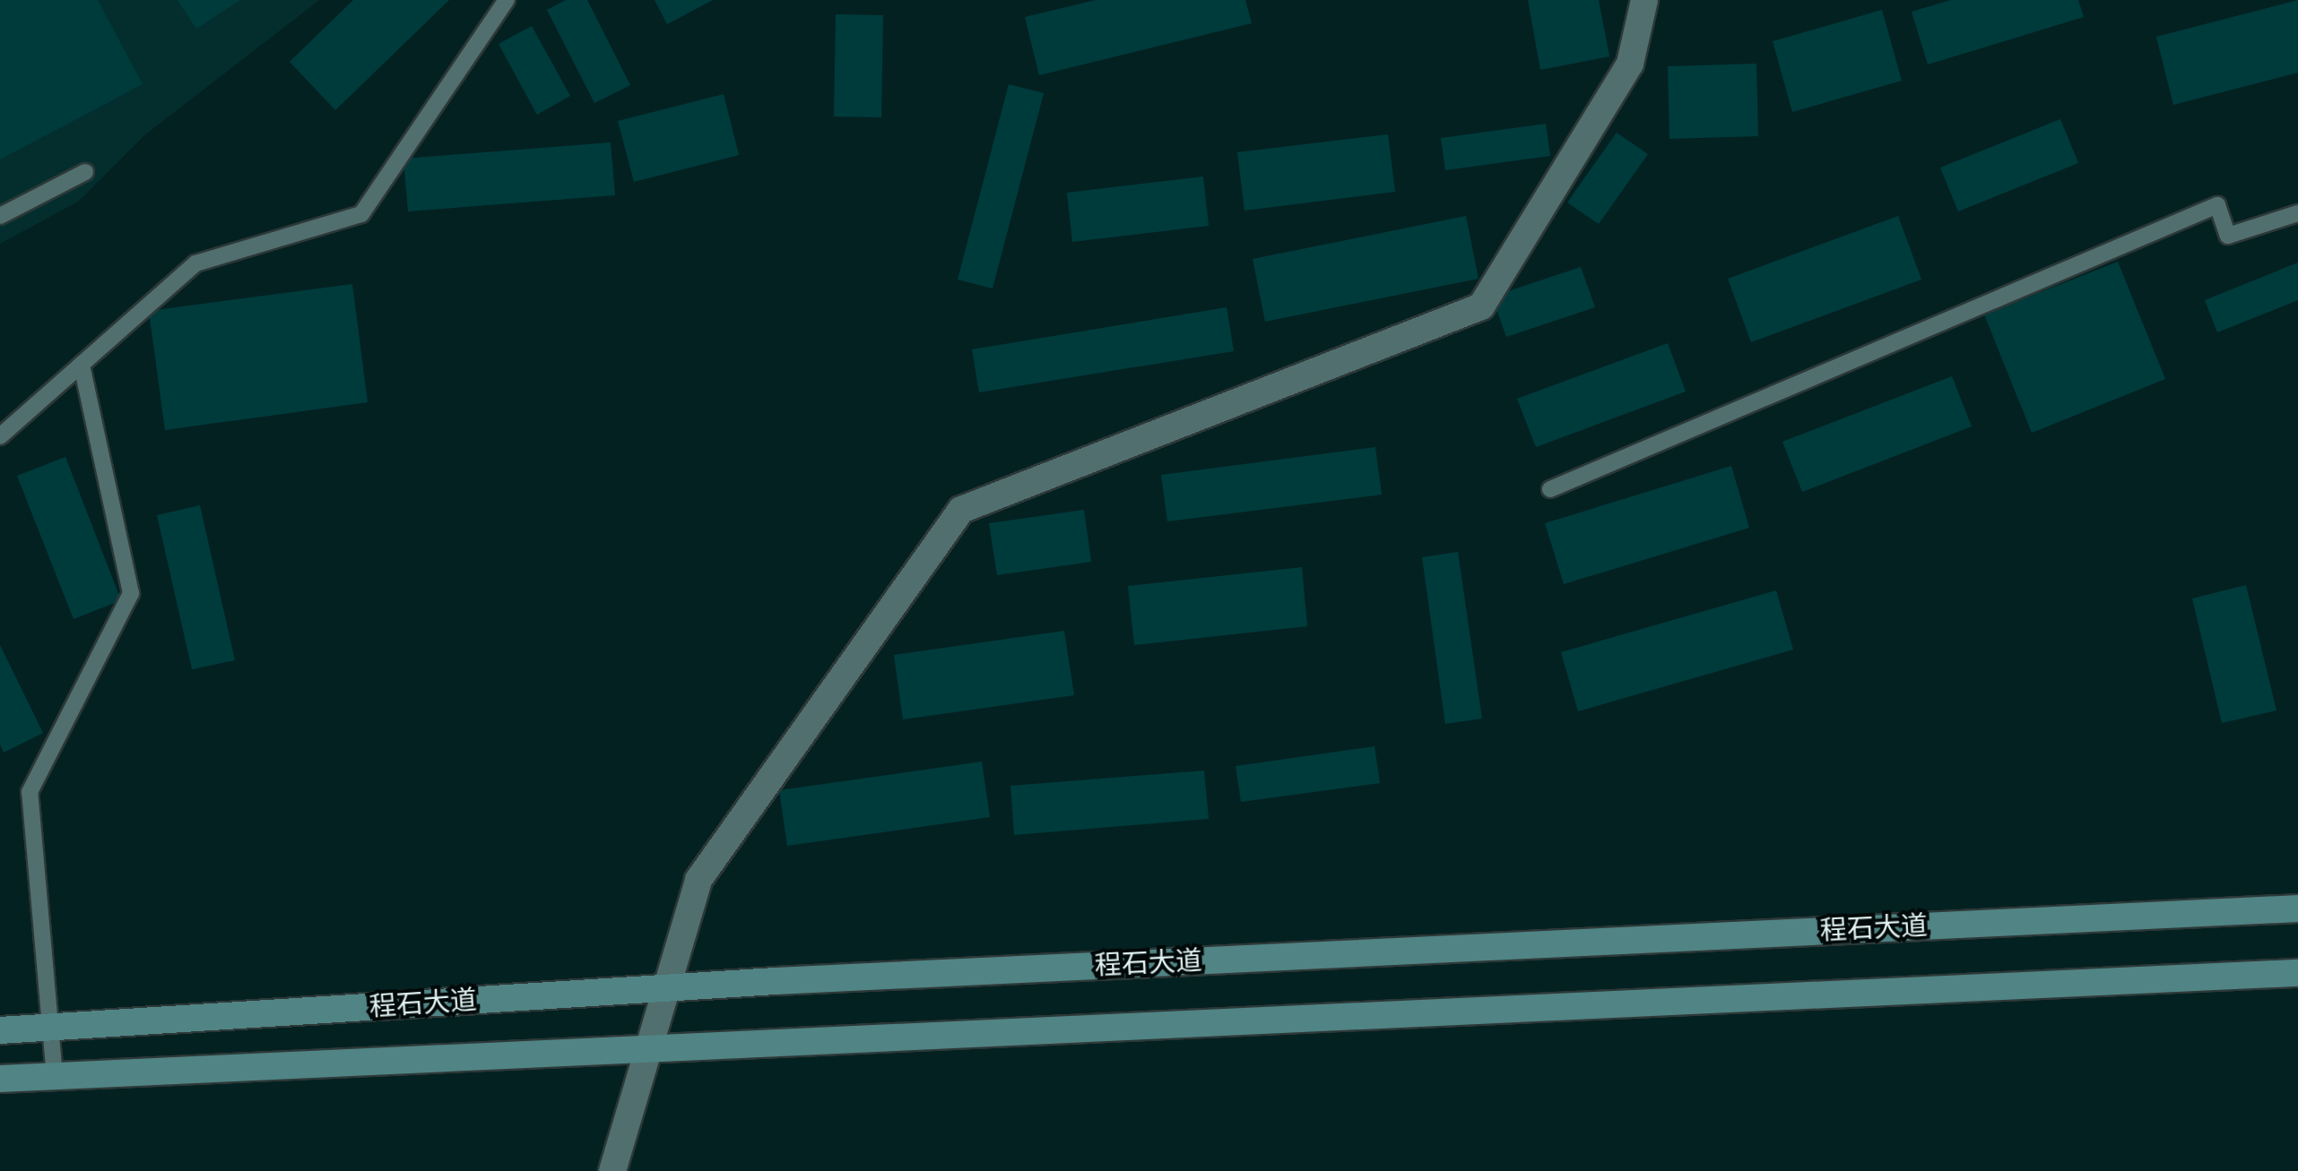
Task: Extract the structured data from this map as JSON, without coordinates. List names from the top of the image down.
{
  "streets": {
    "street": ["程石大道"]
  }
}
